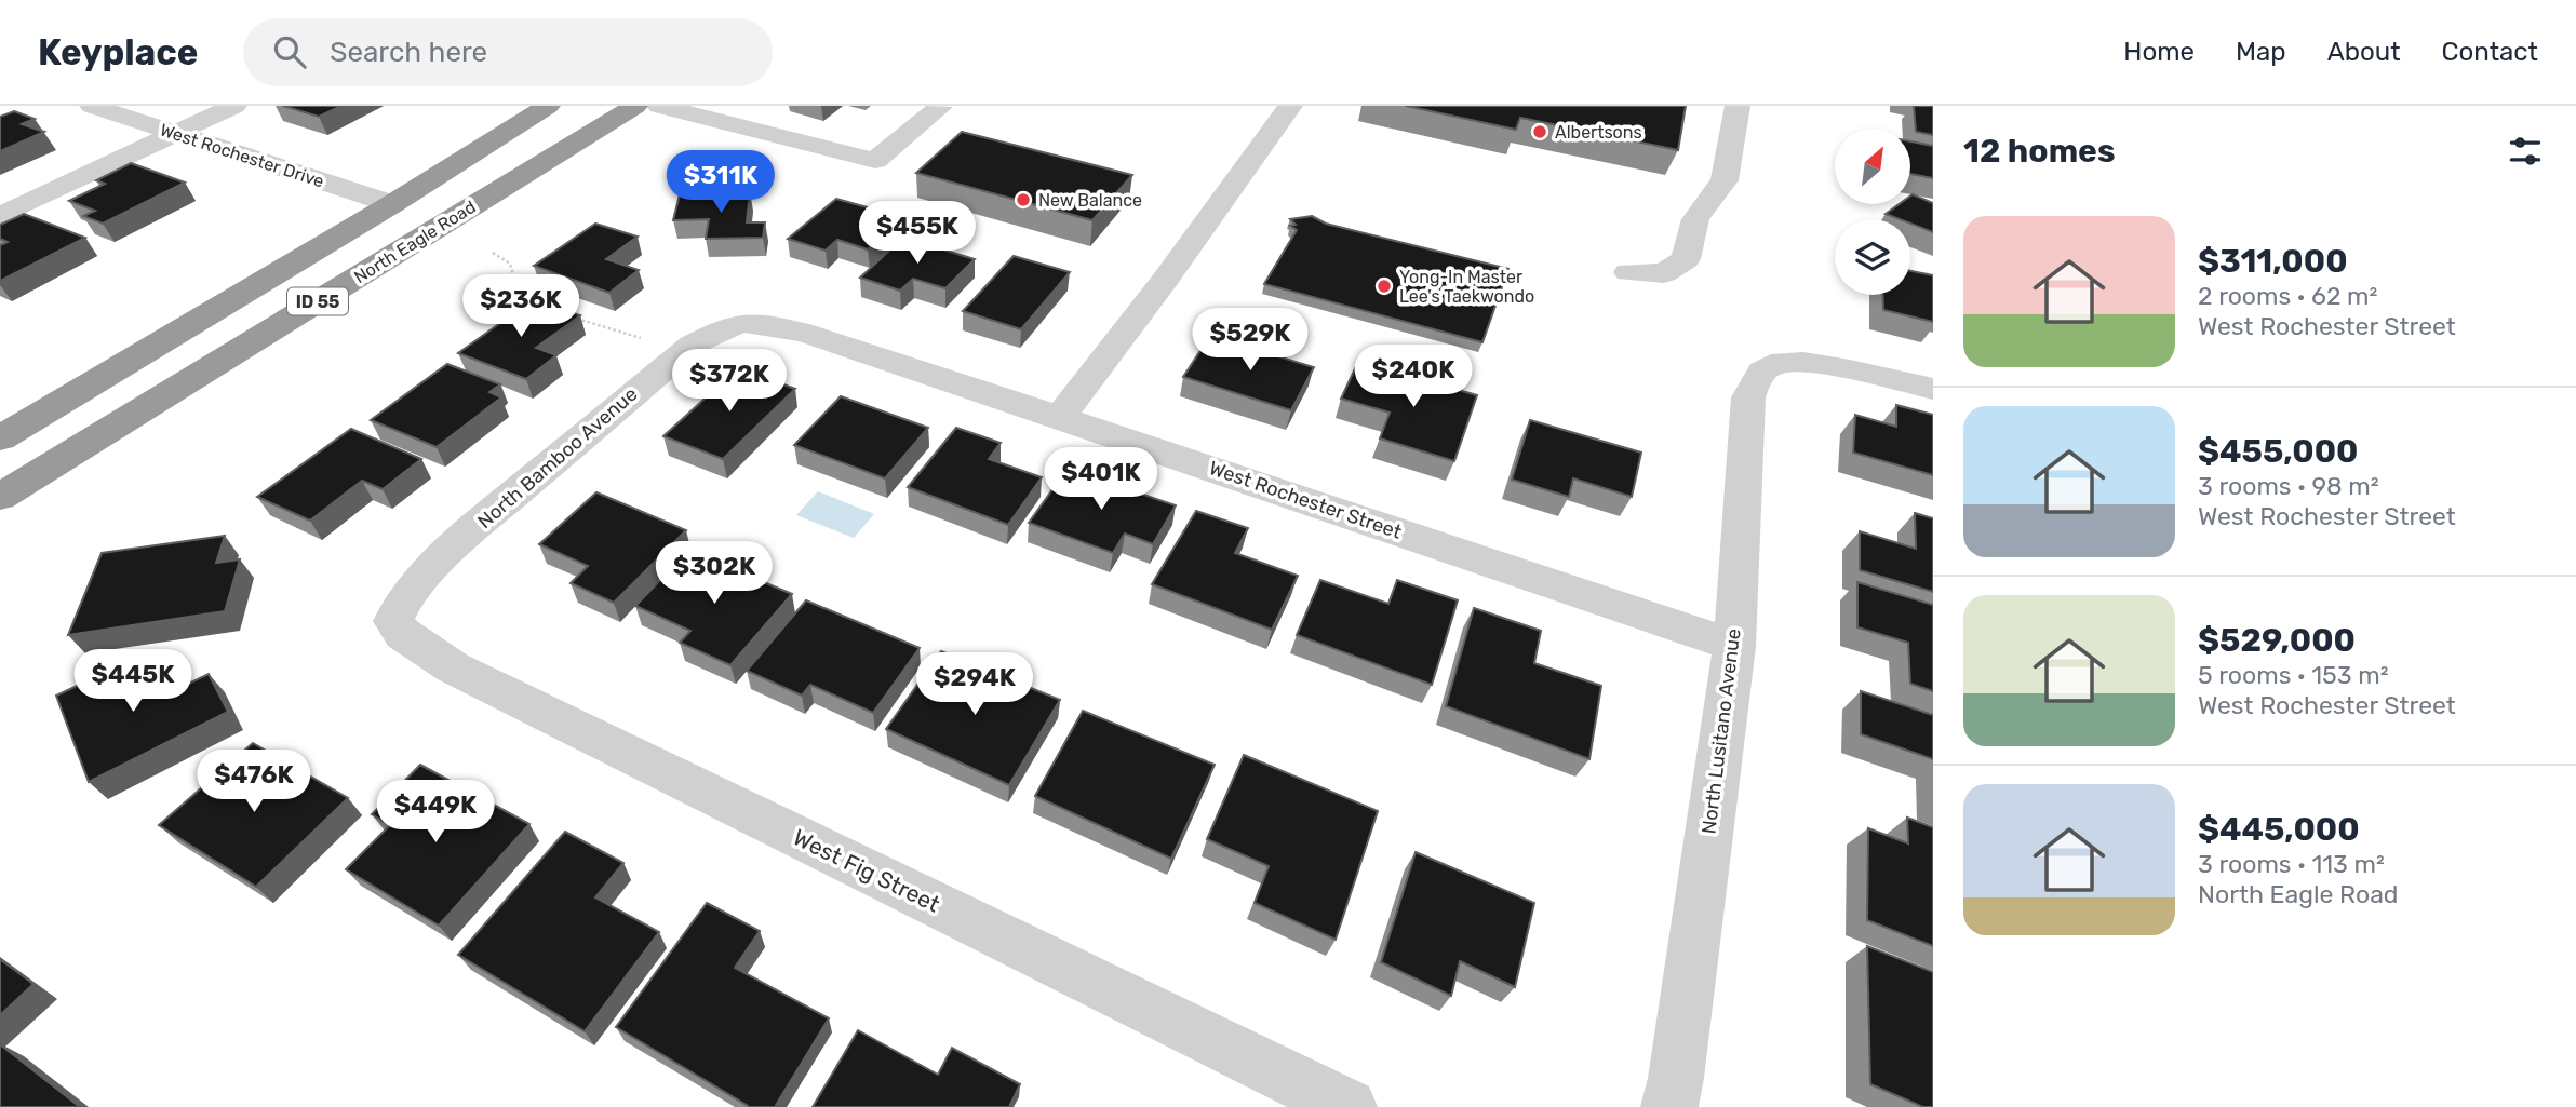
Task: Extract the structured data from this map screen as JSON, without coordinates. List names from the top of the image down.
{
  "streets": {
    "highway": ["North Eagle Road", "ID 55"],
    "street": [
      "West Rochester Drive",
      "North Bamboo Avenue",
      "West Rochester Street",
      "North Lusitano Avenue",
      "West Fig Street"
    ]
  },
  "crossings": [
    ["West Rochester Drive", "ID 55"],
    ["North Bamboo Avenue", "West Rochester Street"],
    ["North Bamboo Avenue", "West Fig Street"],
    ["West Rochester Street", "North Lusitano Avenue"]
  ],
  "places": ["Albertsons", "New Balance", "Yong-In Master Lee's Taekwondo"],
  "north": "top right",
  "page": {
    "header": "Keyplace",
    "search": "Search here",
    "nav": [
      "Home",
      "Map",
      "About",
      "Contact"
    ],
    "heading": "12 homes",
    "price": [
      "$311K",
      "$455K",
      "$236K",
      "$529K",
      "$240K",
      "$372K",
      "$401K",
      "$302K",
      "$445K",
      "$294K",
      "$476K",
      "$449K"
    ],
    "list": [
      {
        "name": "$311,000",
        "note": "2 rooms · 62 m² · West Rochester Street"
      },
      {
        "name": "$455,000",
        "note": "3 rooms · 98 m² · West Rochester Street"
      },
      {
        "name": "$529,000",
        "note": "5 rooms · 153 m² · West Rochester Street"
      },
      {
        "name": "$445,000",
        "note": "3 rooms · 113 m² · North Eagle Road"
      }
    ]
  }
}
